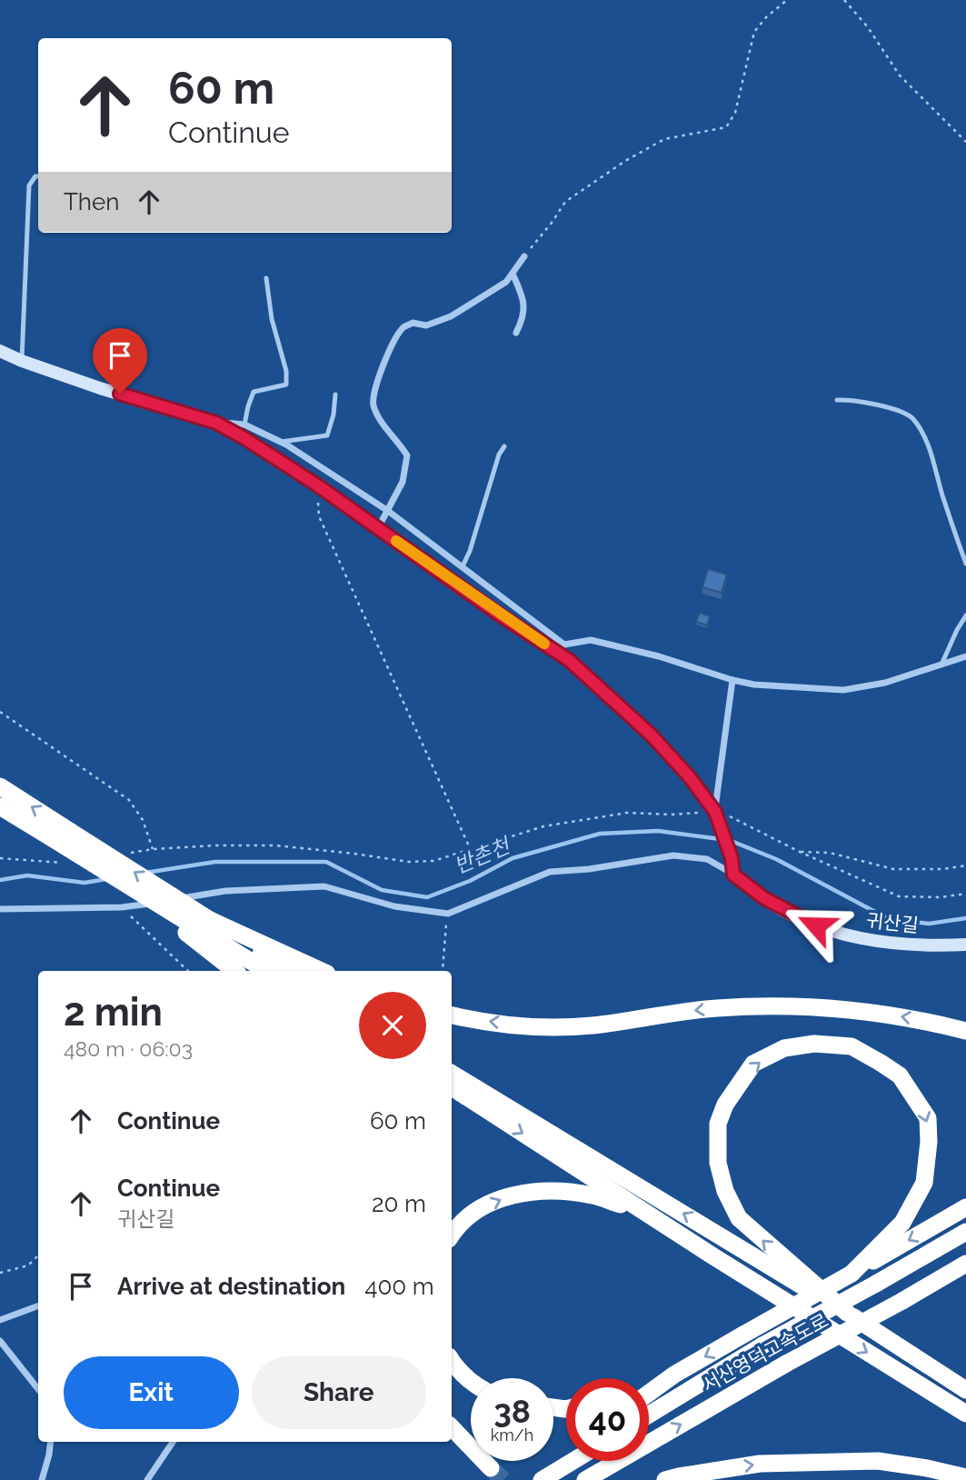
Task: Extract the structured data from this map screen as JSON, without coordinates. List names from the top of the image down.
{
  "streets": {
    "highway": ["서산영덕고속도로"],
    "street": ["귀산길"]
  },
  "water": ["반촌천"],
  "page": {
    "turn": ["60 m", "Continue"],
    "then": "Then",
    "heading": ["2 min", "480 m · 06:03"],
    "list": [
      {
        "name": "Continue",
        "value": "60 m"
      },
      {
        "name": "Continue",
        "note": "귀산길",
        "value": "20 m"
      },
      {
        "name": "Arrive at destination",
        "value": "400 m"
      }
    ],
    "buttons": ["Exit", "Share"],
    "speed": "38 km/h",
    "limit": "40"
  }
}
